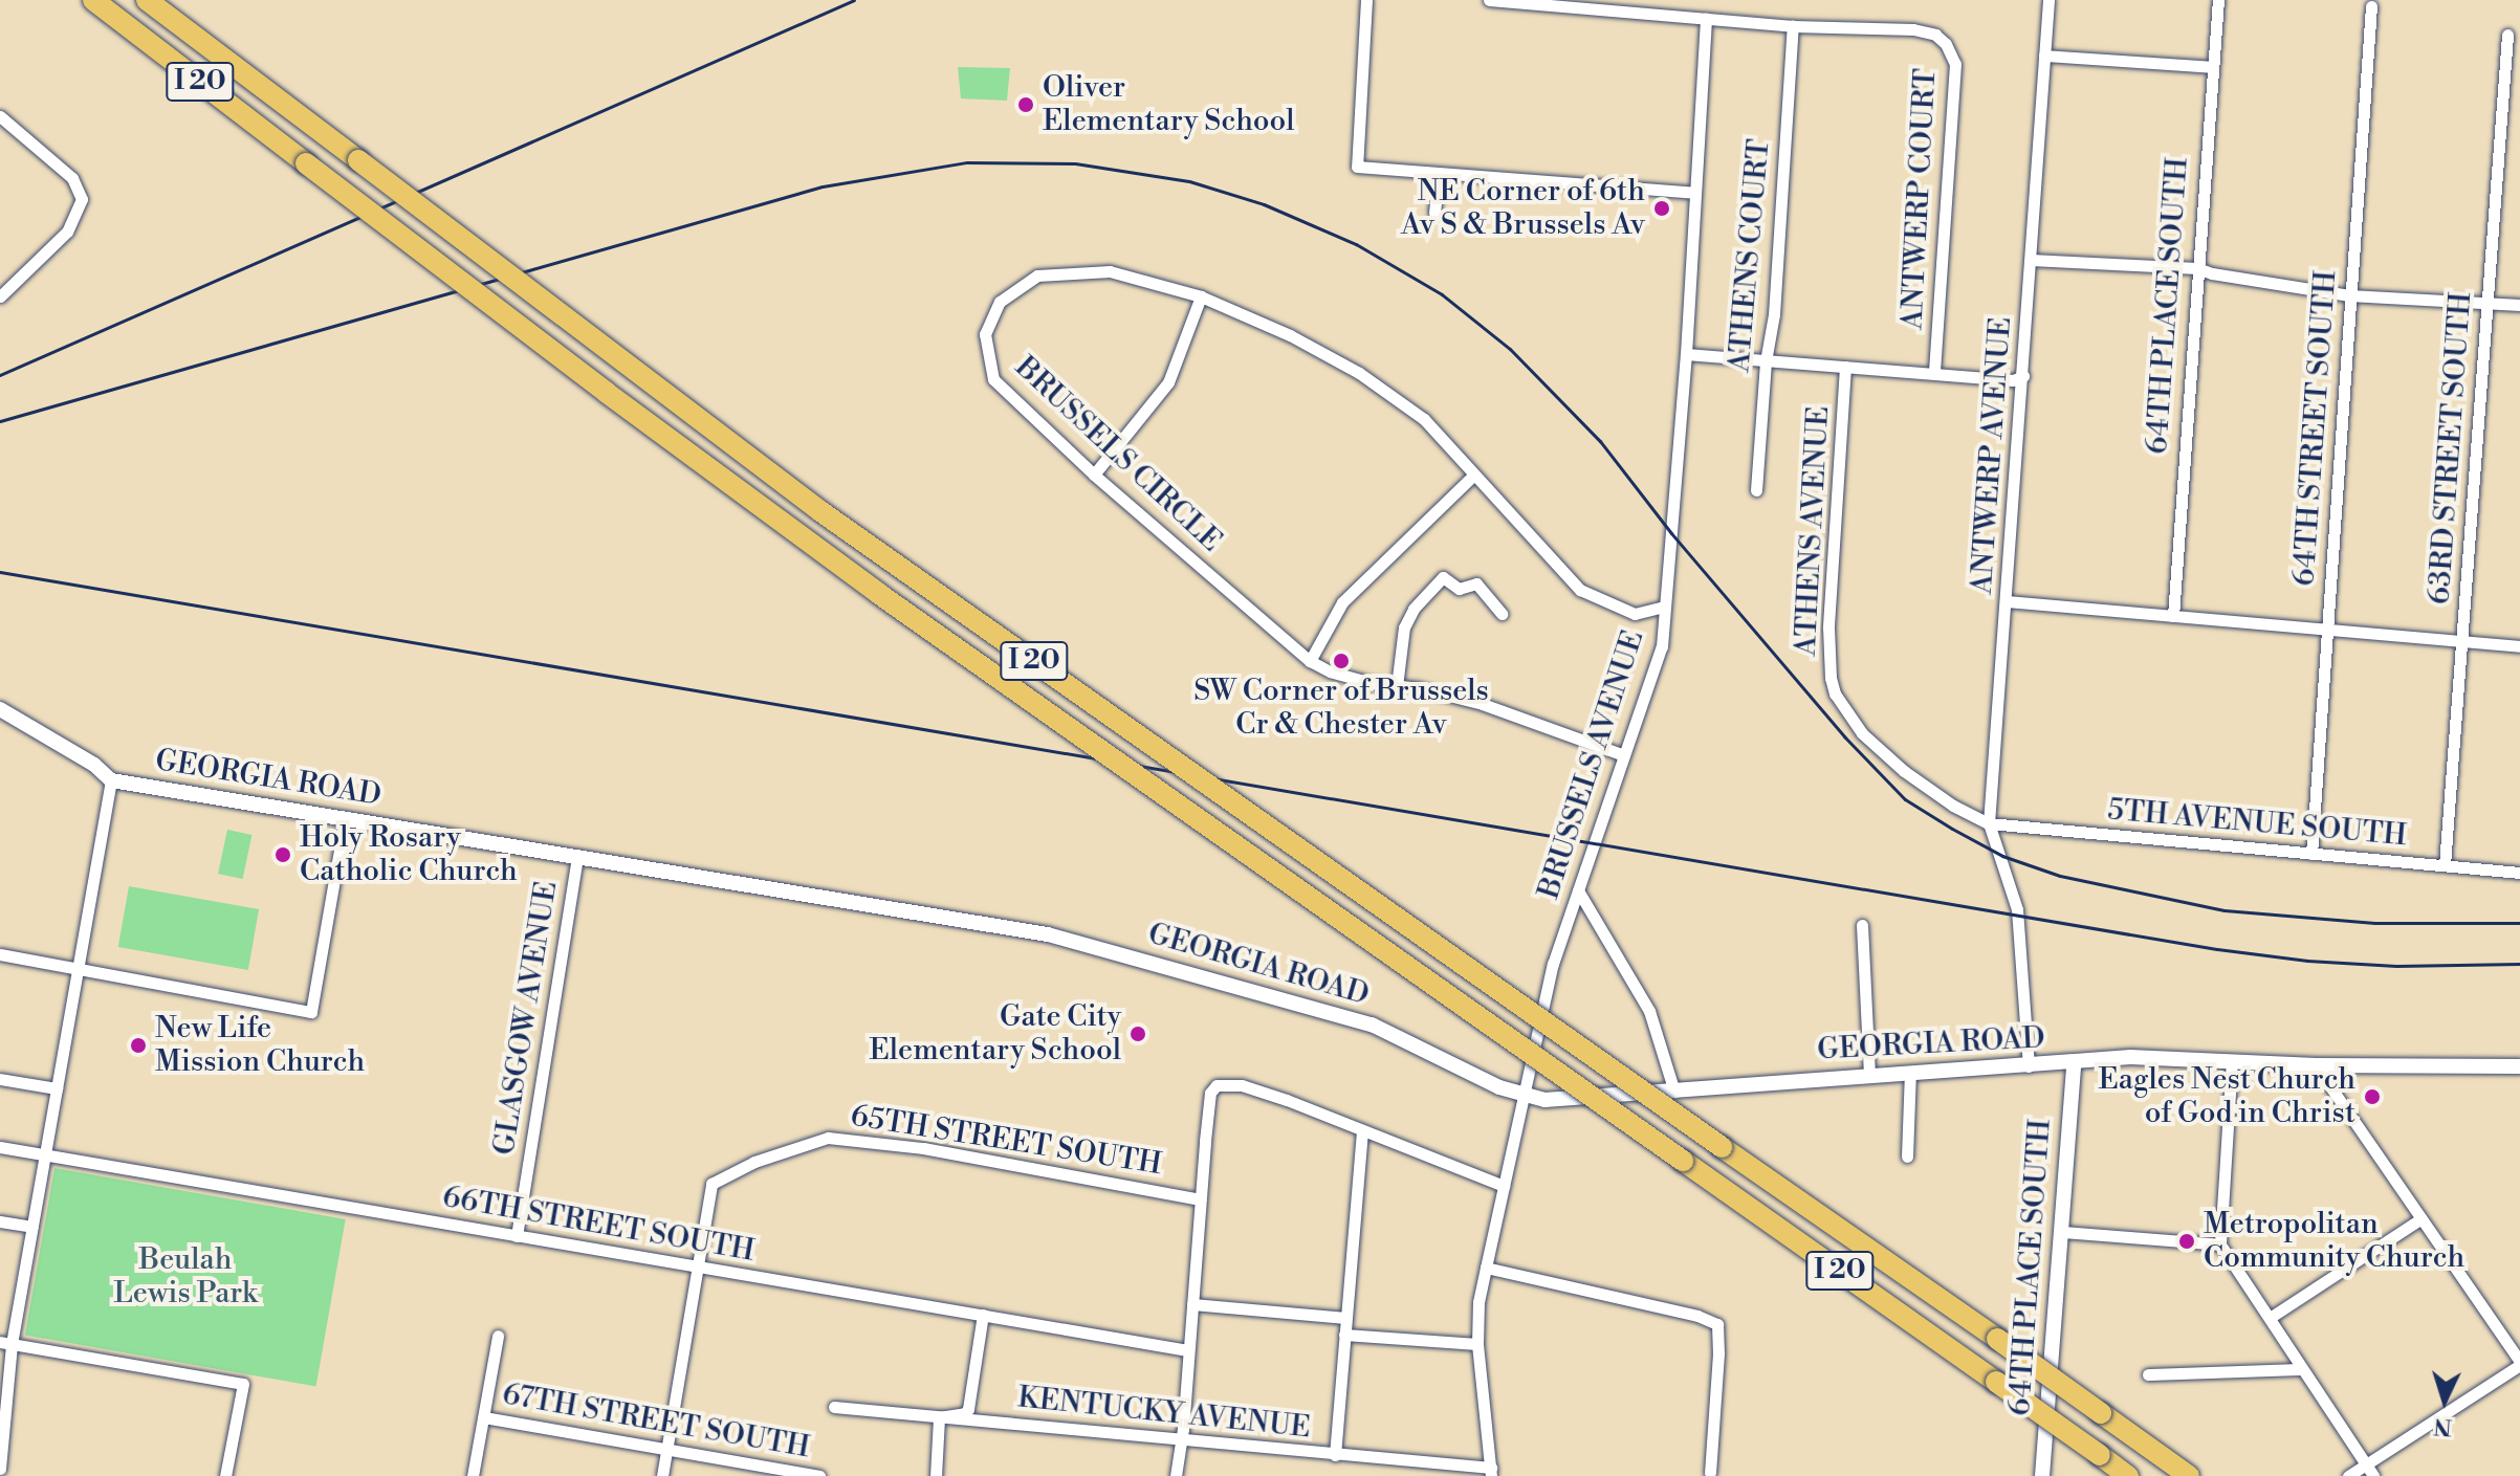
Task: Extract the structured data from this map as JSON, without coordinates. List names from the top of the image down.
{
  "streets": {
    "highway": ["I 20"],
    "street": [
      "ANTWERP COURT",
      "ATHENS COURT",
      "64TH PLACE SOUTH",
      "64TH STREET SOUTH",
      "63RD STREET SOUTH",
      "BRUSSELS CIRCLE",
      "ANTWERP AVENUE",
      "ATHENS AVENUE",
      "BRUSSELS AVENUE",
      "GEORGIA ROAD",
      "5TH AVENUE SOUTH",
      "GLASGOW AVENUE",
      "65TH STREET SOUTH",
      "66TH STREET SOUTH",
      "KENTUCKY AVENUE",
      "67TH STREET SOUTH"
    ]
  },
  "crossings": [
    ["ANTWERP COURT", "ATHENS COURT"],
    ["64TH PLACE SOUTH", "GEORGIA ROAD"],
    ["64TH STREET SOUTH", "5TH AVENUE SOUTH"],
    ["63RD STREET SOUTH", "5TH AVENUE SOUTH"],
    ["BRUSSELS CIRCLE", "BRUSSELS AVENUE"],
    ["ANTWERP AVENUE", "ATHENS AVENUE"],
    ["ANTWERP AVENUE", "GEORGIA ROAD"],
    ["ANTWERP AVENUE", "5TH AVENUE SOUTH"],
    ["ATHENS AVENUE", "5TH AVENUE SOUTH"],
    ["BRUSSELS AVENUE", "GEORGIA ROAD"],
    ["GEORGIA ROAD", "GLASGOW AVENUE"],
    ["GLASGOW AVENUE", "66TH STREET SOUTH"],
    ["65TH STREET SOUTH", "66TH STREET SOUTH"]
  ],
  "parks": ["Beulah Lewis Park"],
  "places": [
    "Oliver Elementary School",
    "NE Corner of 6th Av S & Brussels Av",
    "SW Corner of Brussels Cr & Chester Av",
    "Holy Rosary Catholic Church",
    "Gate City Elementary School",
    "New Life Mission Church",
    "Eagles Nest Church of God in Christ",
    "Metropolitan Community Church"
  ],
  "north": "bottom"
}
